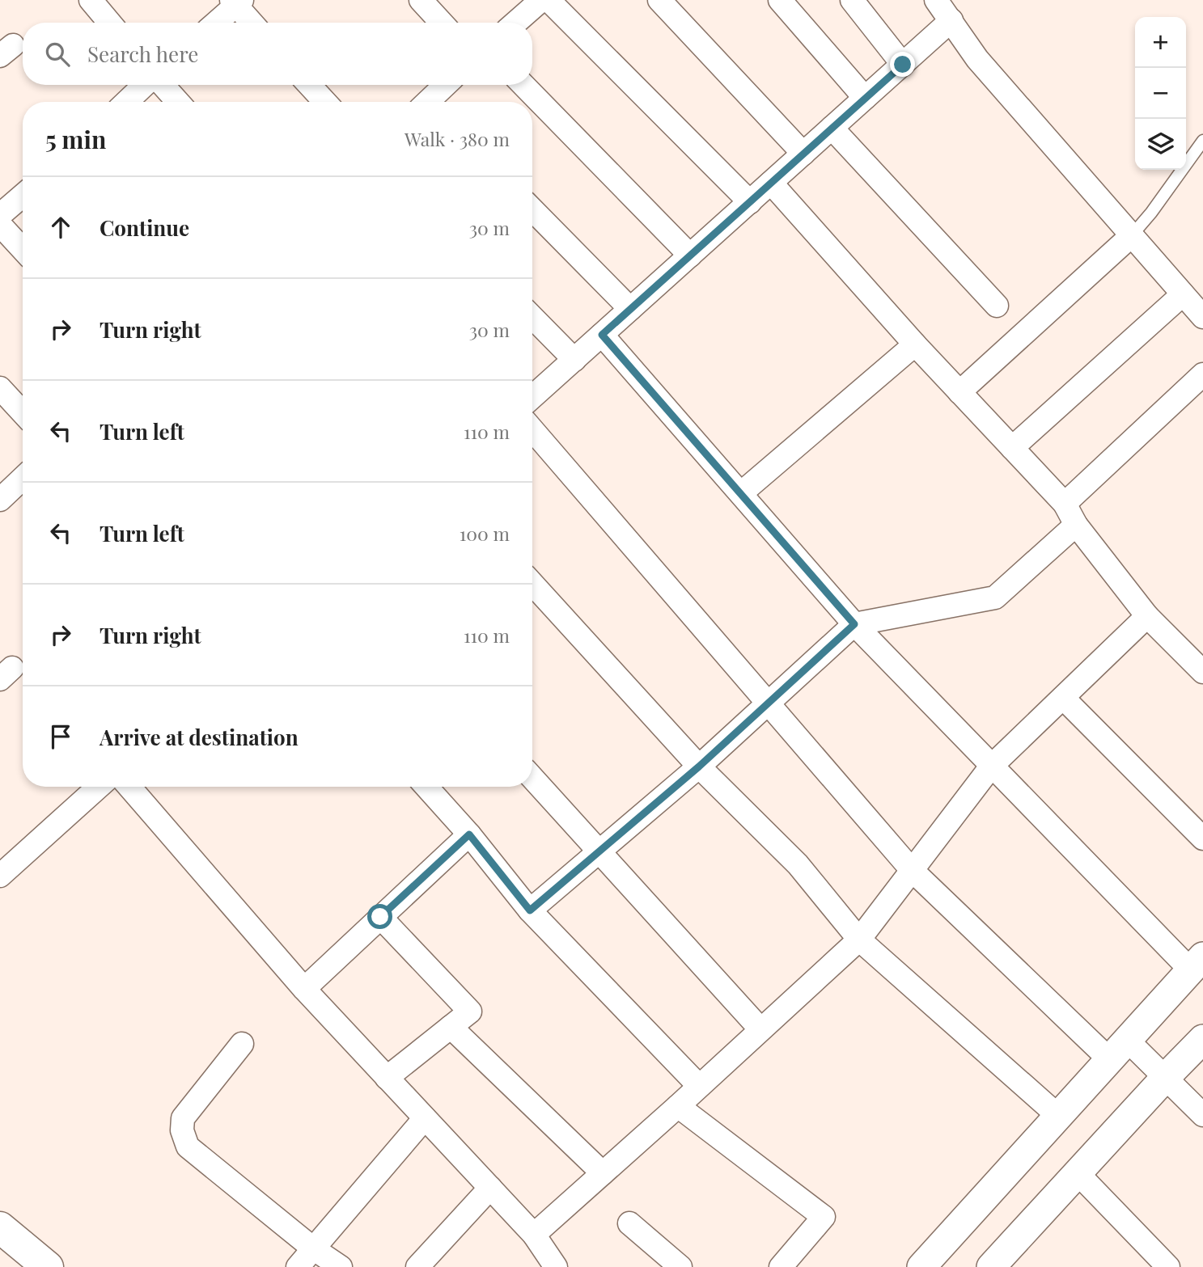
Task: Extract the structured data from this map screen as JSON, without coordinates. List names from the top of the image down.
{
  "page": {
    "map_buttons": ["+", "−"],
    "search": "Search here",
    "heading": ["5 min", "Walk · 380 m"],
    "list": [
      ["Continue", "30 m"],
      ["Turn right", "30 m"],
      ["Turn left", "110 m"],
      ["Turn left", "100 m"],
      ["Turn right", "110 m"],
      "Arrive at destination"
    ]
  }
}
